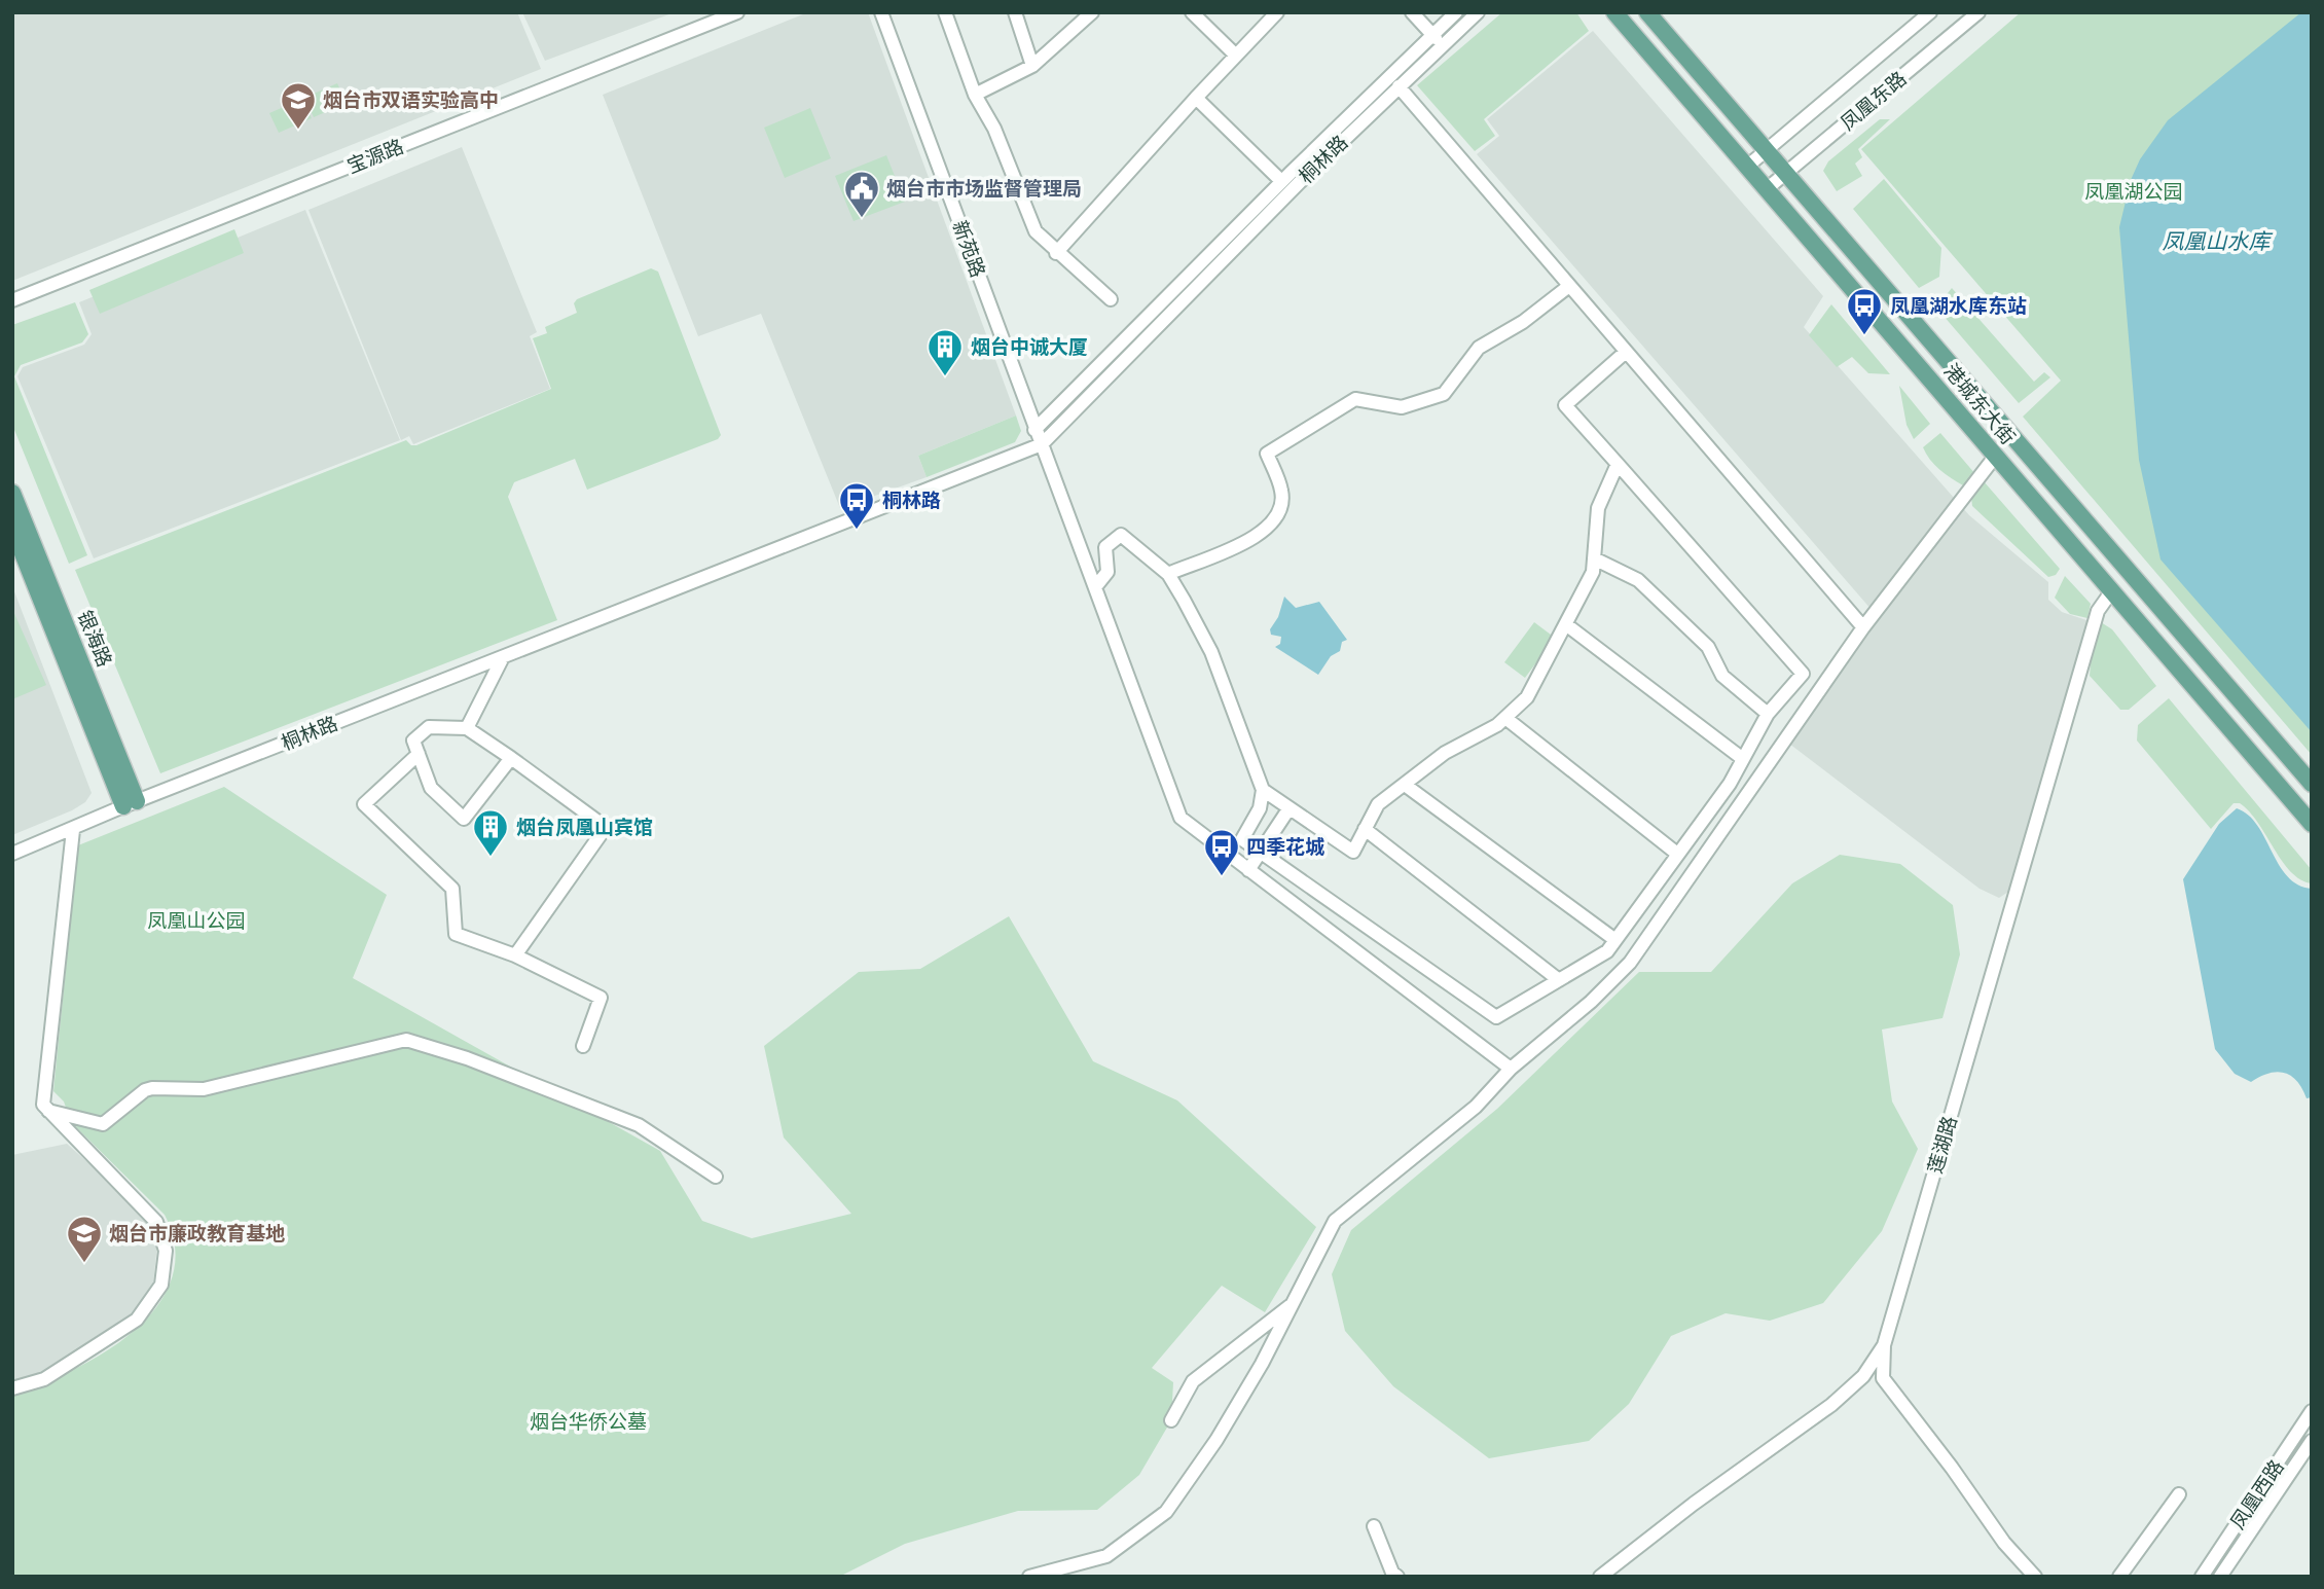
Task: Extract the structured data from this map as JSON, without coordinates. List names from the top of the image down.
{
  "streets": {
    "main road": ["港城东大街", "银海路"],
    "street": [
      "凤凰东路",
      "宝源路",
      "桐林路",
      "新苑路",
      "莲湖路",
      "凤凰西路"
    ]
  },
  "crossings": [
    ["凤凰东路", "港城东大街"],
    ["桐林路", "新苑路"],
    ["桐林路", "银海路"],
    ["港城东大街", "莲湖路"]
  ],
  "water": ["凤凰山水库"],
  "parks": ["凤凰湖公园", "凤凰山公园", "烟台华侨公墓"],
  "places": {
    "school or university": ["烟台市双语实验高中", "烟台市廉政教育基地"],
    "public building": ["烟台市市场监督管理局"],
    "bus stop": ["凤凰湖水库东站", "桐林路", "四季花城"],
    "building": ["烟台中诚大厦", "烟台凤凰山宾馆"]
  }
}
